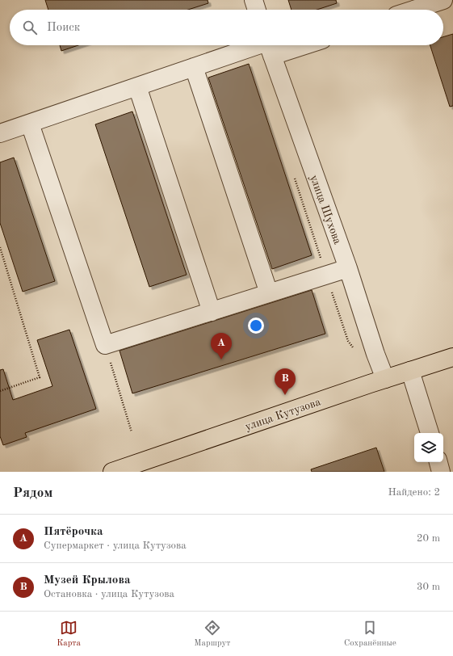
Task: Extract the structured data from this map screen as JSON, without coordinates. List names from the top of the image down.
{
  "streets": {
    "main road": ["улица Кутузова"],
    "street": ["улица Шухова"]
  },
  "crossings": [
    ["улица Шухова", "улица Кутузова"]
  ],
  "page": {
    "search": "Поиск",
    "pins": ["A", "B"],
    "heading": ["Рядом", "Найдено: 2"],
    "list": [
      {
        "mark": "A",
        "name": "Пятёрочка",
        "note": "Супермаркет · улица Кутузова",
        "value": "20 m"
      },
      {
        "mark": "B",
        "name": "Музей Крылова",
        "note": "Остановка · улица Кутузова",
        "value": "30 m"
      }
    ],
    "nav": ["Карта", "Маршрут", "Сохранённые"]
  }
}
